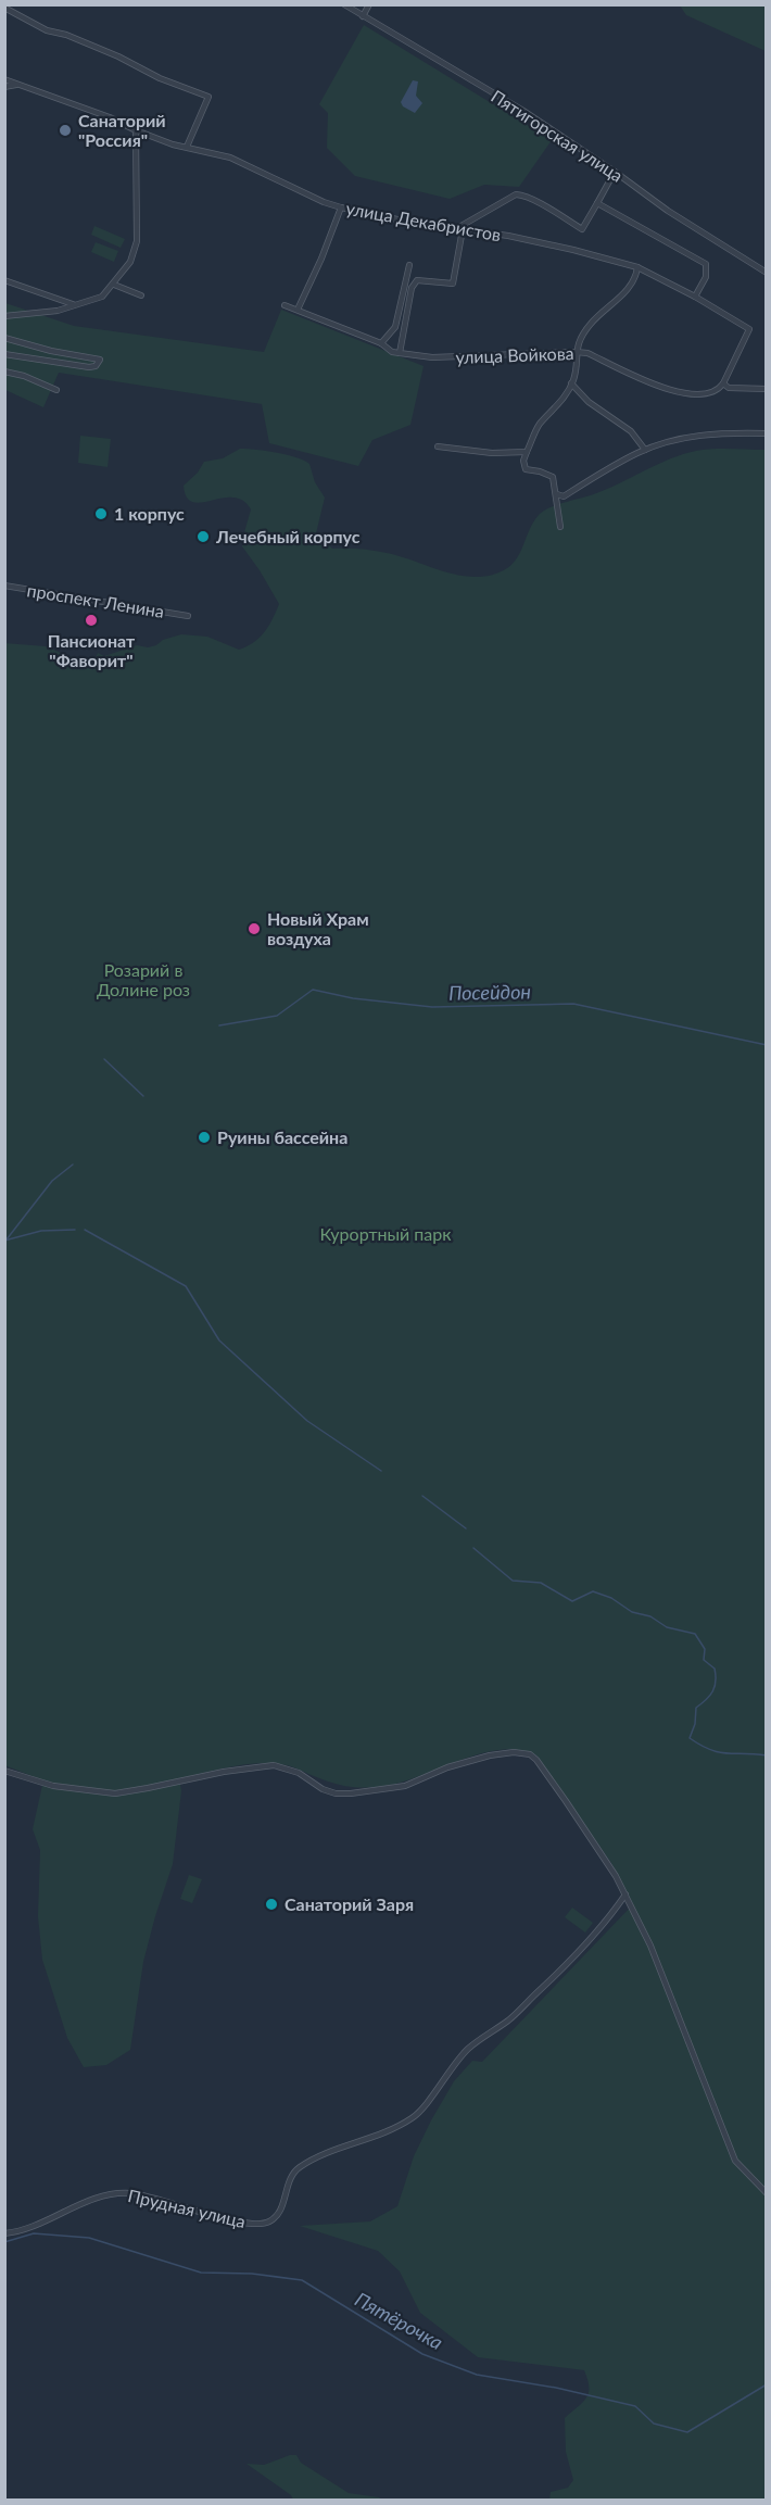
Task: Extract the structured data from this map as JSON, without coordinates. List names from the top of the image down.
{
  "streets": {
    "street": [
      "Пятигорская улица",
      "улица Декабристов",
      "улица Войкова",
      "проспект Ленина",
      "Прудная улица"
    ]
  },
  "crossings": [
    ["улица Декабристов", "улица Войкова"]
  ],
  "water": ["Посейдон", "Пятёрочка"],
  "parks": ["Розарий в Долине роз", "Курортный парк"],
  "places": [
    "Санаторий \"Россия\"",
    "1 корпус",
    "Лечебный корпус",
    "Пансионат \"Фаворит\"",
    "Новый Храм воздуха",
    "Руины бассейна",
    "Санаторий Заря"
  ]
}
